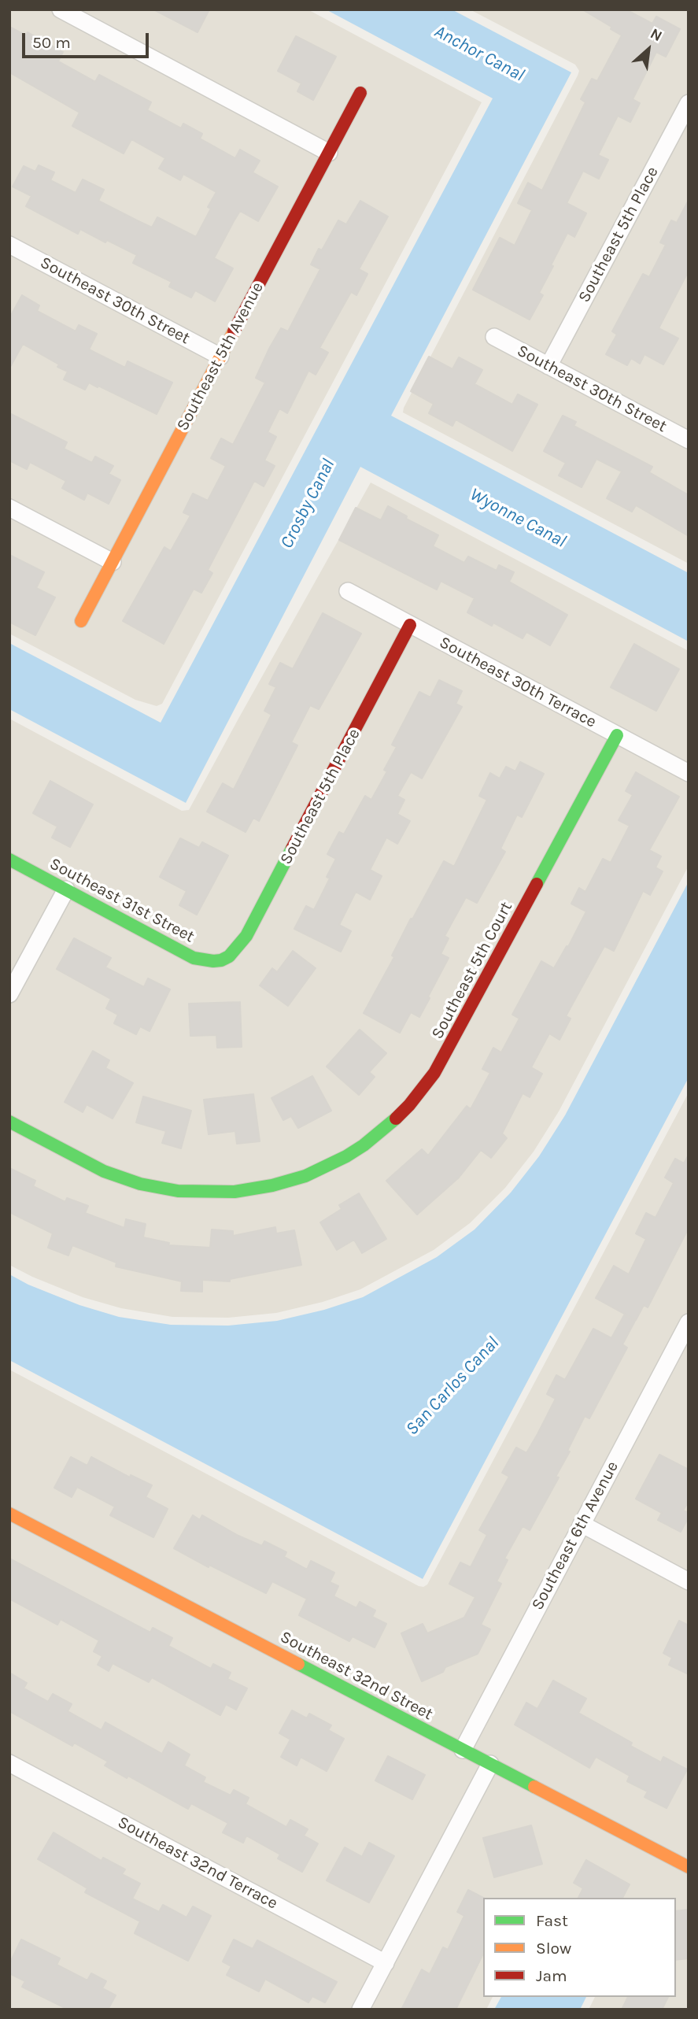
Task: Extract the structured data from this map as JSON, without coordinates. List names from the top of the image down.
{
  "streets": {
    "street": [
      "Southeast 5th Place",
      "Southeast 30th Street",
      "Southeast 5th Avenue",
      "Southeast 30th Terrace",
      "Southeast 31st Street",
      "Southeast 5th Court",
      "Southeast 6th Avenue",
      "Southeast 32nd Street",
      "Southeast 32nd Terrace"
    ]
  },
  "crossings": [
    ["Southeast 5th Place", "Southeast 30th Street"],
    ["Southeast 5th Place", "Southeast 30th Terrace"],
    ["Southeast 5th Place", "Southeast 31st Street"],
    ["Southeast 30th Street", "Southeast 5th Avenue"],
    ["Southeast 30th Terrace", "Southeast 5th Court"],
    ["Southeast 6th Avenue", "Southeast 32nd Street"]
  ],
  "water": [
    "Anchor Canal",
    "Crosby Canal",
    "Wyonne Canal",
    "San Carlos Canal"
  ],
  "legend": ["Fast", "Slow", "Jam"],
  "scale_bar": "50 m",
  "north": "top right"
}
